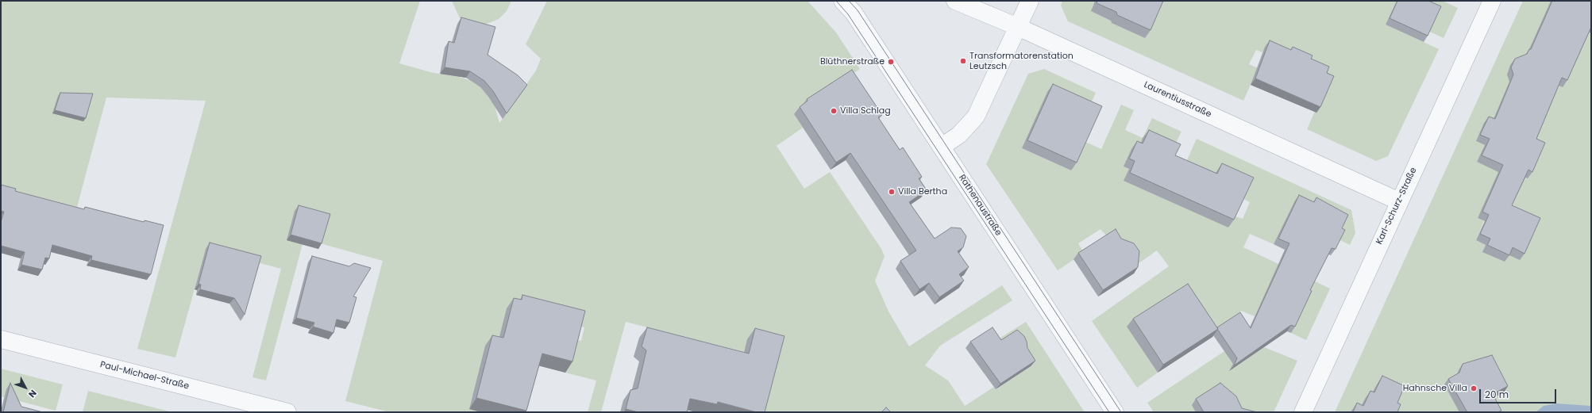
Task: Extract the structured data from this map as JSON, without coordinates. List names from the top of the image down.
{
  "streets": {
    "street": [
      "Laurentiusstraße",
      "Rathenaustraße",
      "Karl-Schurz-Straße",
      "Paul-Michael-Straße"
    ]
  },
  "crossings": [
    ["Laurentiusstraße", "Karl-Schurz-Straße"]
  ],
  "places": [
    "Transformatorenstation Leutzsch",
    "Blüthnerstraße",
    "Villa Schlag",
    "Villa Bertha",
    "Hahnsche Villa"
  ],
  "scale_bar": "20 m",
  "north": "bottom right"
}
